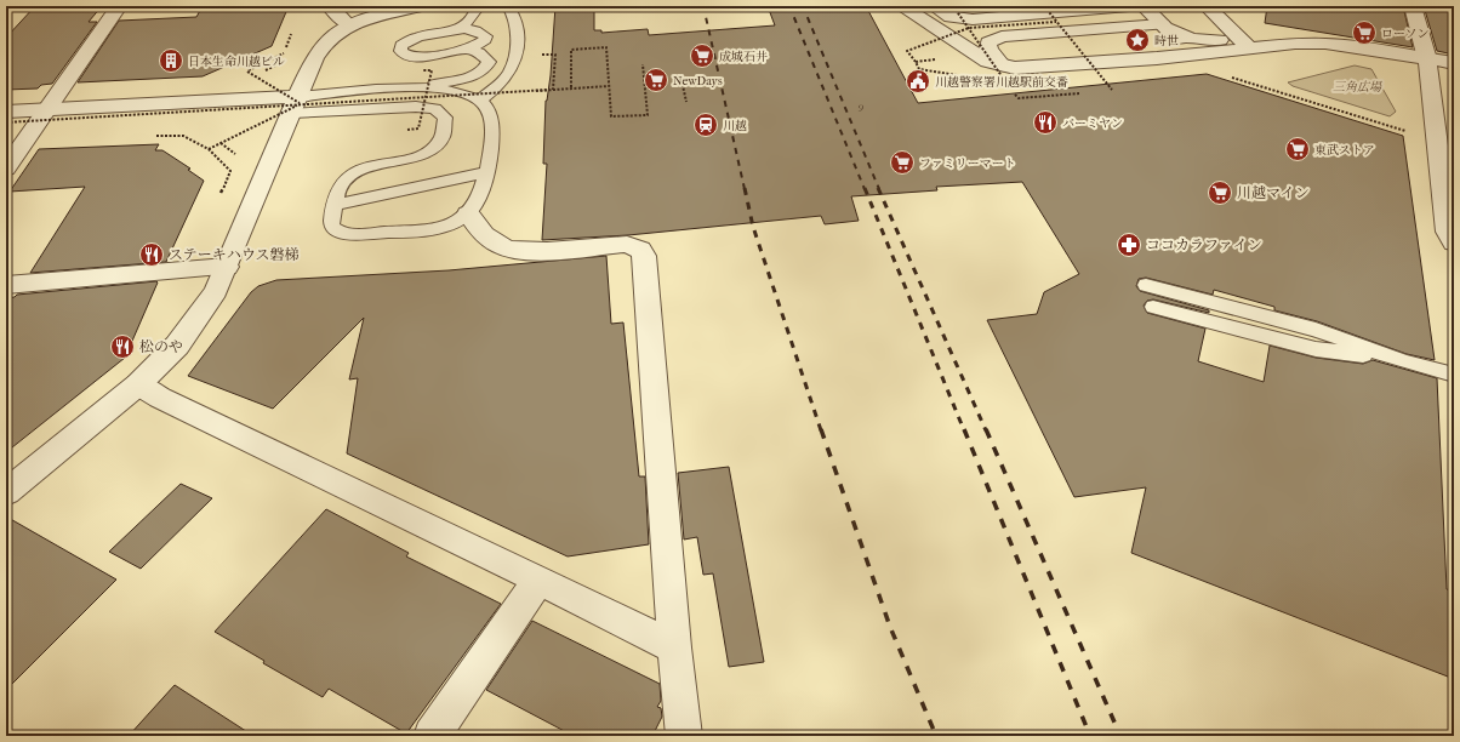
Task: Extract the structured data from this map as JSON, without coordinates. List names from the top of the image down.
{
  "parks": ["三角広場"],
  "places": {
    "supermarket": [
      "ローソン",
      "成城石井",
      "NewDays",
      "東武ストア",
      "ファミリーマート",
      "川越マイン"
    ],
    "place": ["時世"],
    "building": ["日本生命川越ビル"],
    "public building": ["川越警察署川越駅前交番"],
    "restaurant": ["バーミヤン", "ステーキハウス磐梯", "松のや"],
    "station": ["川越"],
    "pharmacy": ["ココカラファイン"]
  },
  "house_numbers": ["9"]
}
